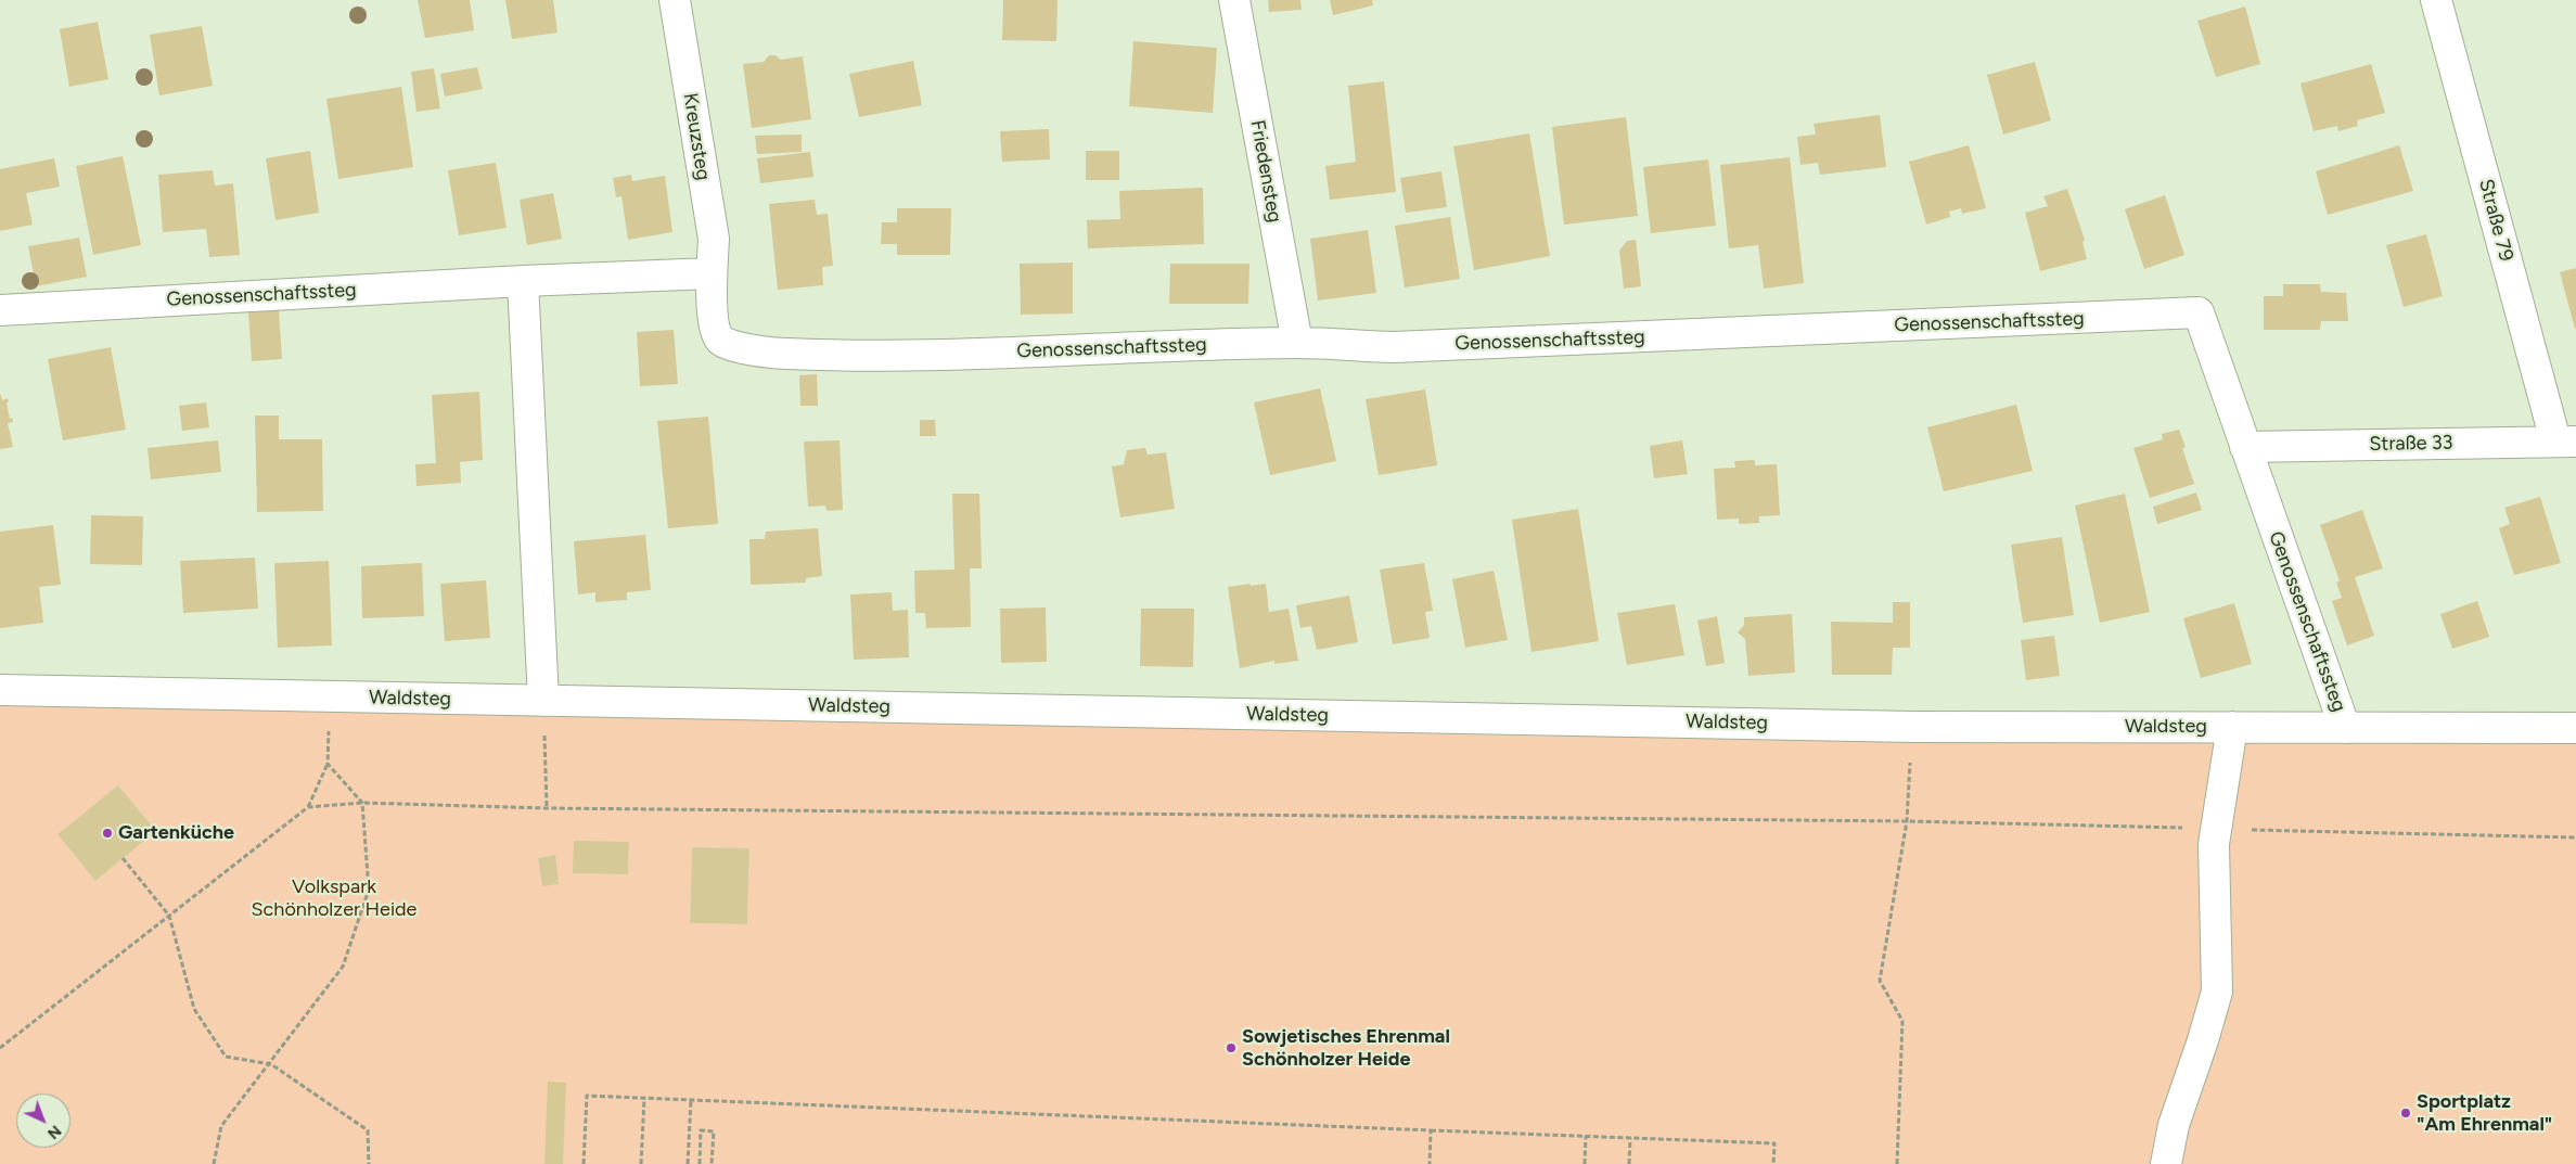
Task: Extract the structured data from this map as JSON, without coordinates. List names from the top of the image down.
{
  "streets": {
    "street": [
      "Kreuzsteg",
      "Friedensteg",
      "Straße 79",
      "Genossenschaftssteg",
      "Straße 33",
      "Waldsteg"
    ]
  },
  "crossings": [
    ["Kreuzsteg", "Genossenschaftssteg"],
    ["Friedensteg", "Genossenschaftssteg"],
    ["Straße 79", "Straße 33"],
    ["Genossenschaftssteg", "Straße 33"],
    ["Genossenschaftssteg", "Waldsteg"]
  ],
  "parks": ["Volkspark Schönholzer Heide"],
  "places": ["Gartenküche", "Sowjetisches Ehrenmal Schönholzer Heide", "Sportplatz \"Am Ehrenmal\""],
  "north": "bottom right"
}
